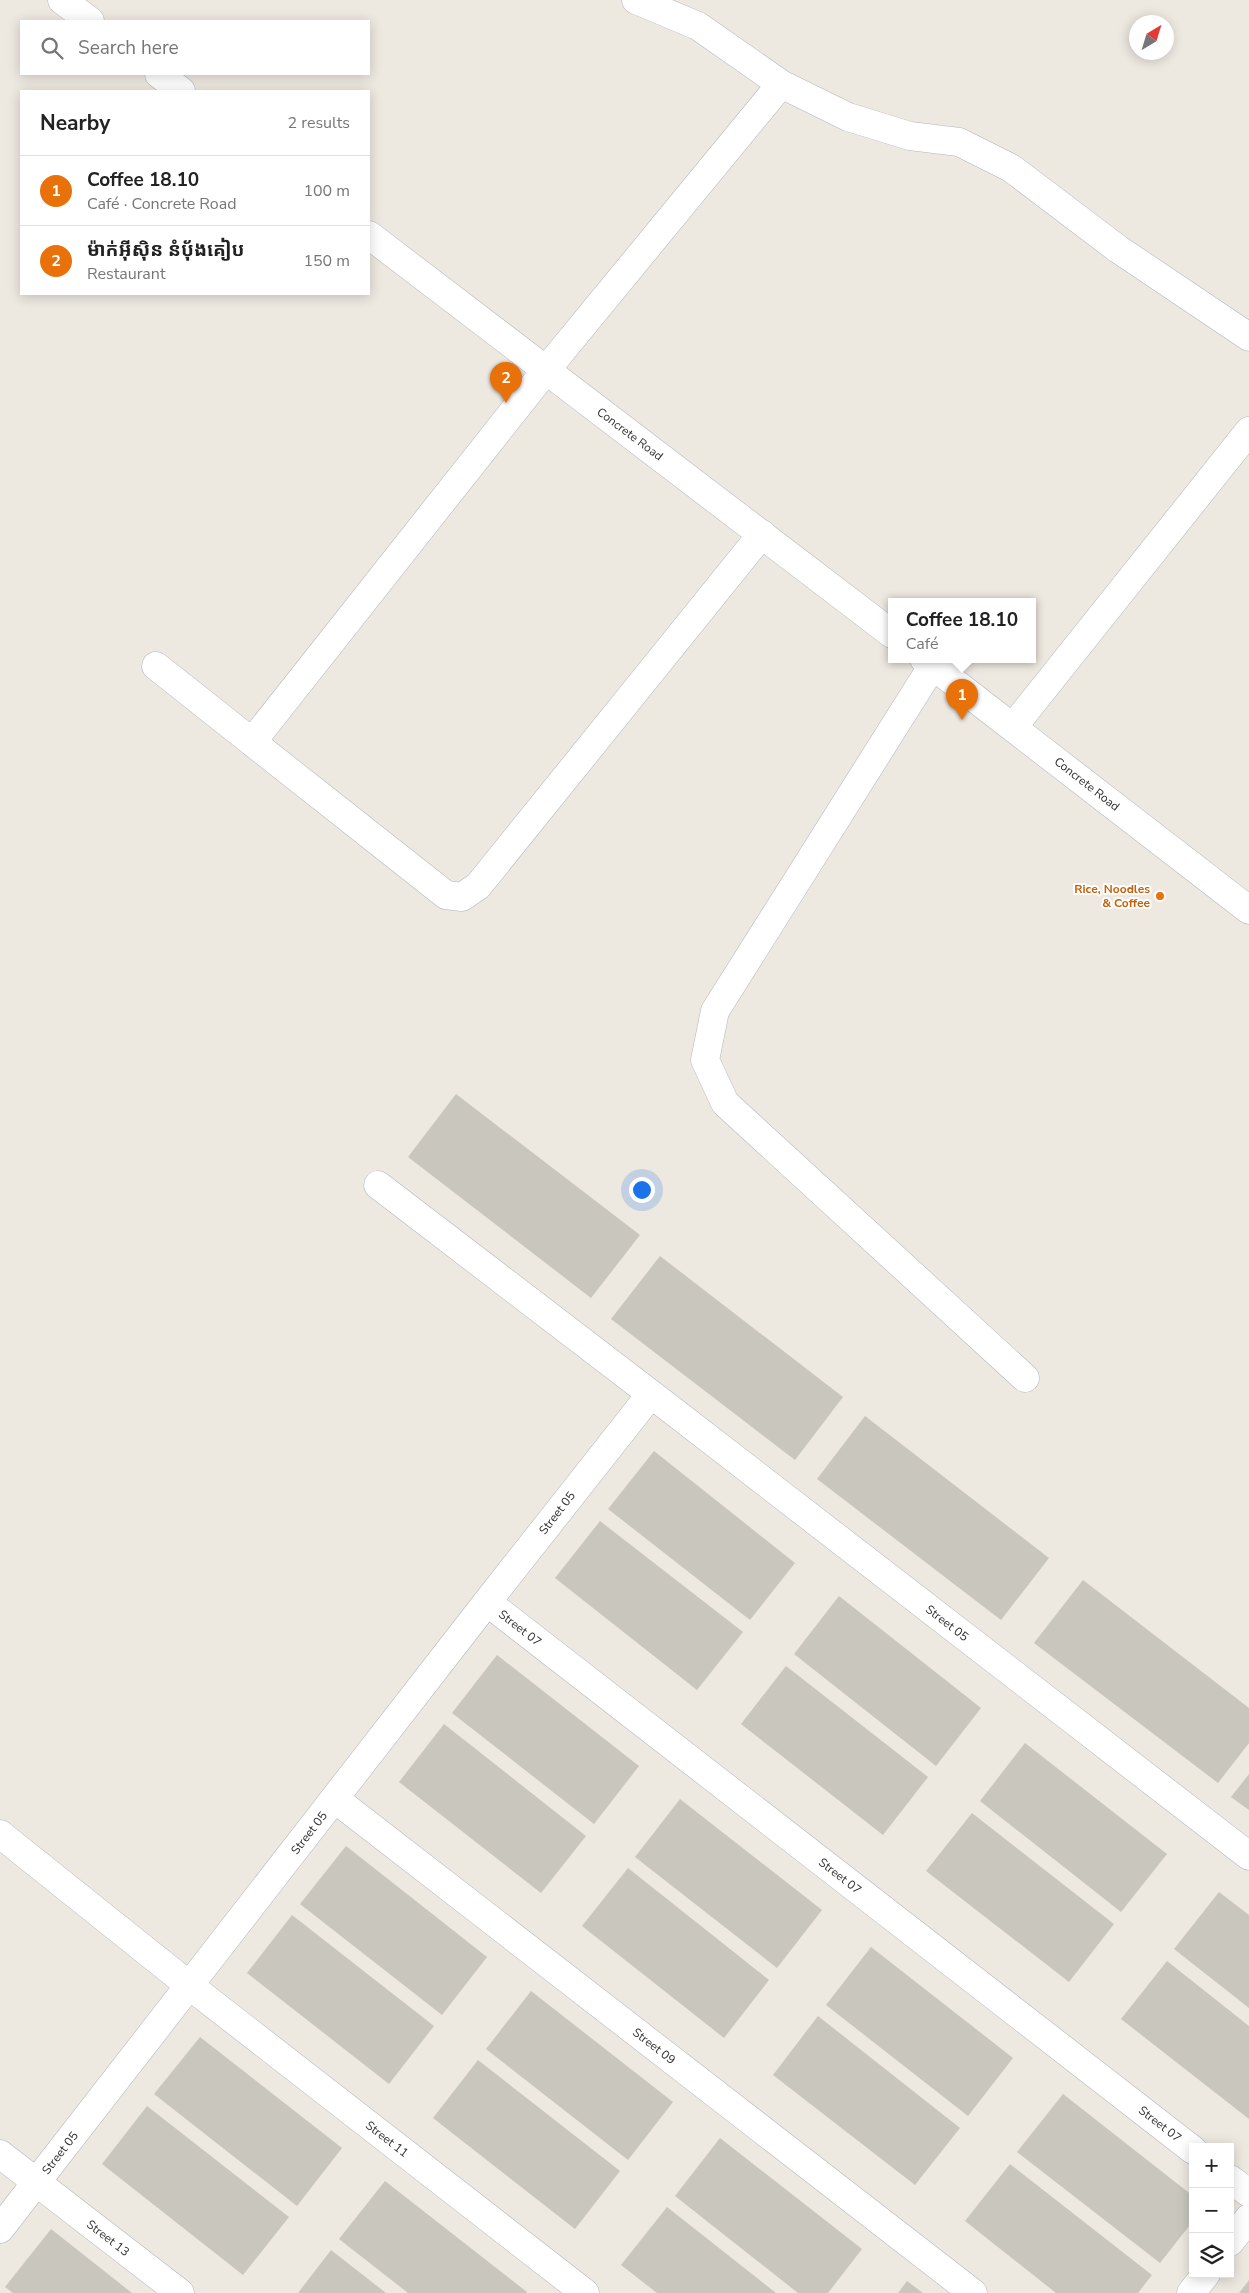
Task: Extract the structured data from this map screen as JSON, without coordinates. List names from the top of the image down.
{
  "streets": {
    "street": [
      "Concrete Road",
      "Street 05",
      "Street 07",
      "Street 09",
      "Street 11",
      "Street 13"
    ]
  },
  "crossings": [
    ["Street 05", "Street 07"],
    ["Street 05", "Street 09"],
    ["Street 05", "Street 11"],
    ["Street 05", "Street 13"]
  ],
  "places": ["Rice, Noodles & Coffee"],
  "north": "top right",
  "page": {
    "search": "Search here",
    "heading": ["Nearby", "2 results"],
    "list": [
      {
        "mark": "1",
        "name": "Coffee 18.10",
        "note": "Café · Concrete Road",
        "value": "100 m"
      },
      {
        "mark": "2",
        "name": "ម៉ាក់អ៊ីស៊ិន នំប៉័ងគៀប",
        "note": "Restaurant",
        "value": "150 m"
      }
    ],
    "pins": ["2", "1"],
    "popup": ["Coffee 18.10", "Café"],
    "map_buttons": ["+", "−"]
  }
}
